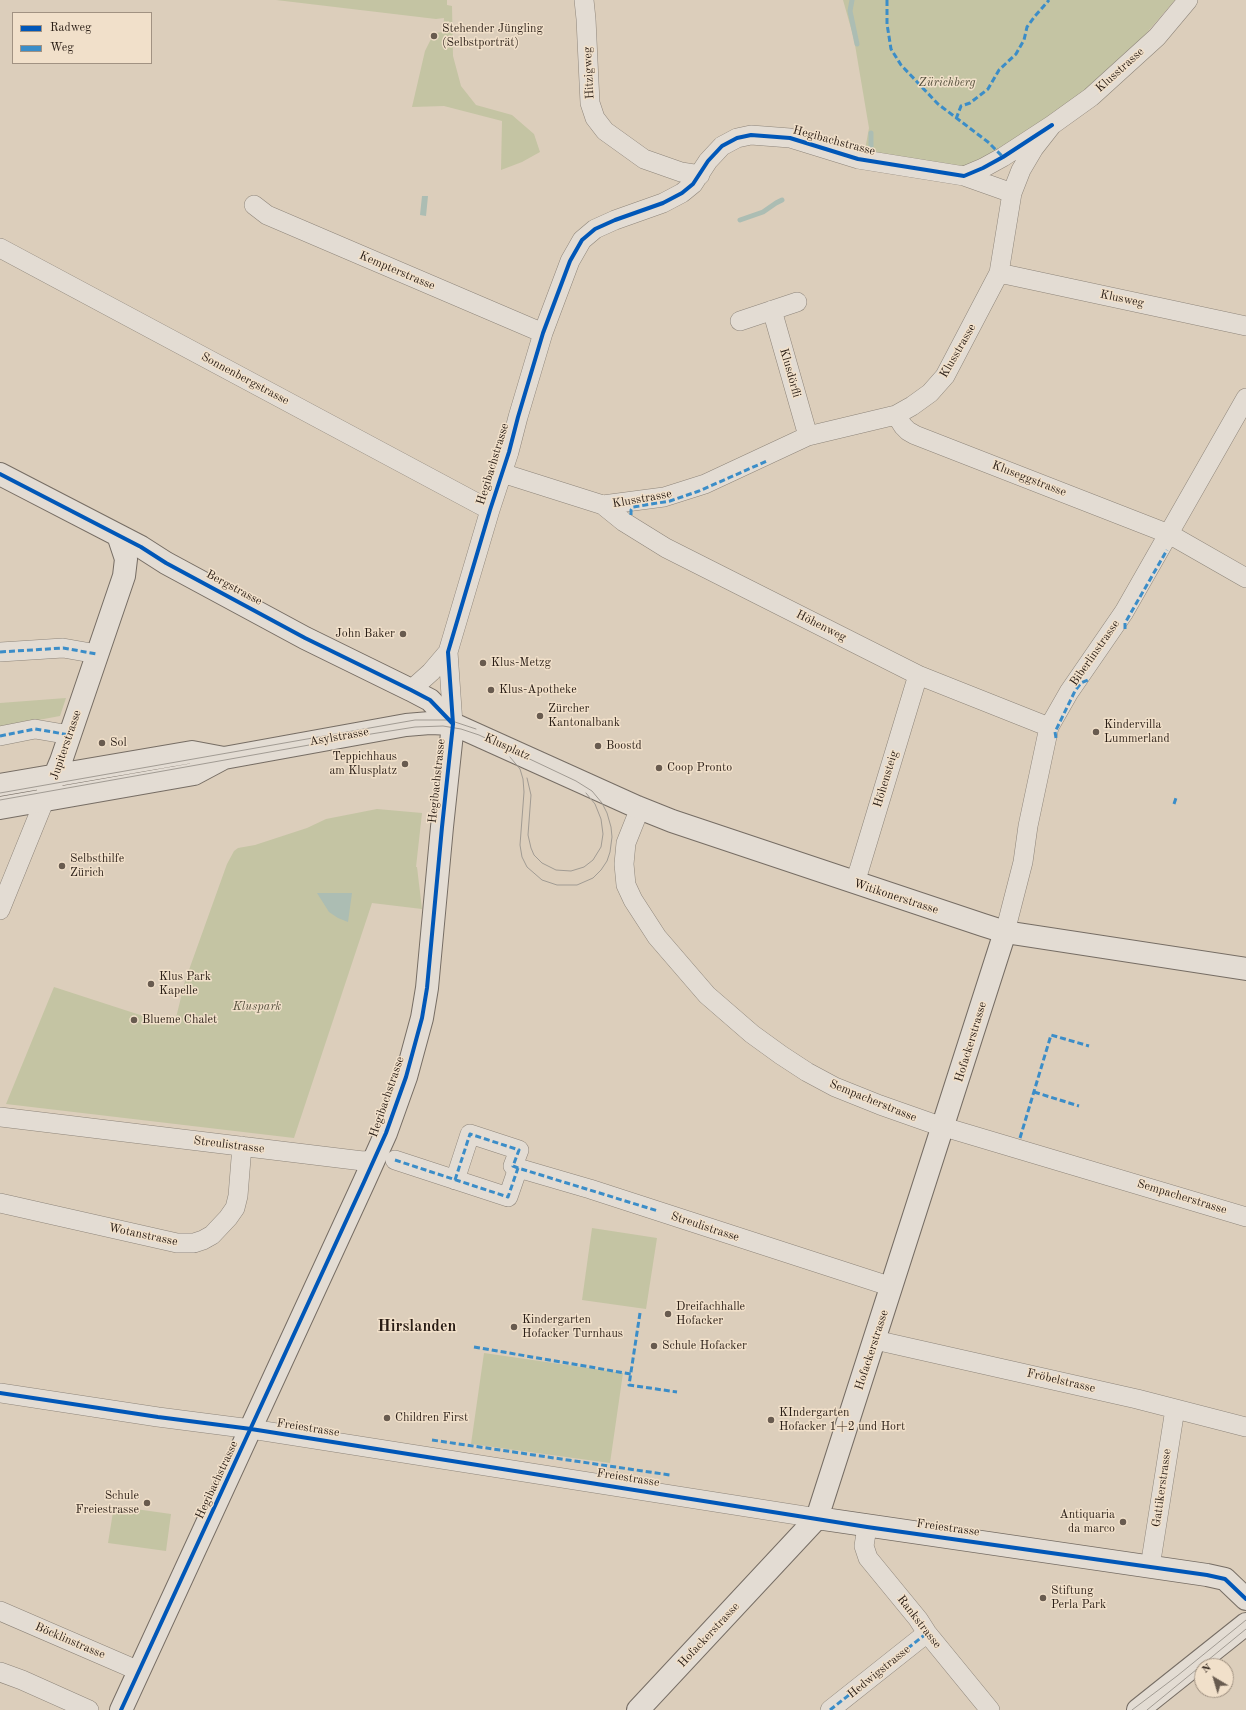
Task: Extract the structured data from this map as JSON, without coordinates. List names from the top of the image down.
{
  "streets": {
    "main road": [
      "Hegibachstrasse",
      "Bergstrasse",
      "Asylstrasse",
      "Jupiterstrasse",
      "Klusplatz",
      "Witikonerstrasse",
      "Hofackerstrasse",
      "Freiestrasse"
    ],
    "street": [
      "Klusstrasse",
      "Hitzigweg",
      "Kempterstrasse",
      "Klusweg",
      "Klusdörfli",
      "Sonnenbergstrasse",
      "Kluseggstrasse",
      "Höhenweg",
      "Biberlinstrasse",
      "Höhensteig",
      "Sempacherstrasse",
      "Streulistrasse",
      "Wotanstrasse",
      "Fröbelstrasse",
      "Gattikerstrasse",
      "Rankstrasse",
      "Böcklinstrasse",
      "Hedwigstrasse"
    ]
  },
  "crossings": [
    ["Klusstrasse", "Hegibachstrasse"],
    ["Klusstrasse", "Klusweg"],
    ["Klusstrasse", "Klusdörfli"],
    ["Klusstrasse", "Kluseggstrasse"],
    ["Klusstrasse", "Höhenweg"],
    ["Hitzigweg", "Hegibachstrasse"],
    ["Hegibachstrasse", "Kempterstrasse"],
    ["Hegibachstrasse", "Sonnenbergstrasse"],
    ["Hegibachstrasse", "Bergstrasse"],
    ["Hegibachstrasse", "Asylstrasse"],
    ["Hegibachstrasse", "Klusplatz"],
    ["Hegibachstrasse", "Streulistrasse"],
    ["Hegibachstrasse", "Freiestrasse"],
    ["Hegibachstrasse", "Böcklinstrasse"],
    ["Kluseggstrasse", "Biberlinstrasse"],
    ["Bergstrasse", "Asylstrasse"],
    ["Bergstrasse", "Jupiterstrasse"],
    ["Bergstrasse", "Klusplatz"],
    ["Höhenweg", "Biberlinstrasse"],
    ["Höhenweg", "Höhensteig"],
    ["Biberlinstrasse", "Witikonerstrasse"],
    ["Biberlinstrasse", "Hofackerstrasse"],
    ["Asylstrasse", "Jupiterstrasse"],
    ["Asylstrasse", "Klusplatz"],
    ["Klusplatz", "Witikonerstrasse"],
    ["Höhensteig", "Witikonerstrasse"],
    ["Witikonerstrasse", "Hofackerstrasse"],
    ["Witikonerstrasse", "Sempacherstrasse"],
    ["Hofackerstrasse", "Sempacherstrasse"],
    ["Hofackerstrasse", "Streulistrasse"],
    ["Hofackerstrasse", "Fröbelstrasse"],
    ["Hofackerstrasse", "Freiestrasse"],
    ["Streulistrasse", "Wotanstrasse"],
    ["Fröbelstrasse", "Gattikerstrasse"],
    ["Freiestrasse", "Gattikerstrasse"],
    ["Freiestrasse", "Rankstrasse"],
    ["Rankstrasse", "Hedwigstrasse"]
  ],
  "districts": ["Hirslanden"],
  "parks": ["Zürichberg", "Kluspark"],
  "places": [
    "Stehender Jüngling (Selbstporträt)",
    "John Baker",
    "Klus-Metzg",
    "Klus-Apotheke",
    "Zürcher Kantonalbank",
    "Kindervilla Lummerland",
    "Sol",
    "Boostd",
    "Teppichhaus am Klusplatz",
    "Coop Pronto",
    "Selbsthilfe Zürich",
    "Klus Park Kapelle",
    "Blueme Chalet",
    "Dreifachhalle Hofacker",
    "Kindergarten Hofacker Turnhaus",
    "Schule Hofacker",
    "Children First",
    "KIndergarten Hofacker 1+2 und Hort",
    "Schule Freiestrasse",
    "Antiquaria da marco",
    "Stiftung Perla Park"
  ],
  "legend": ["Radweg", "Weg"],
  "north": "top left"
}
